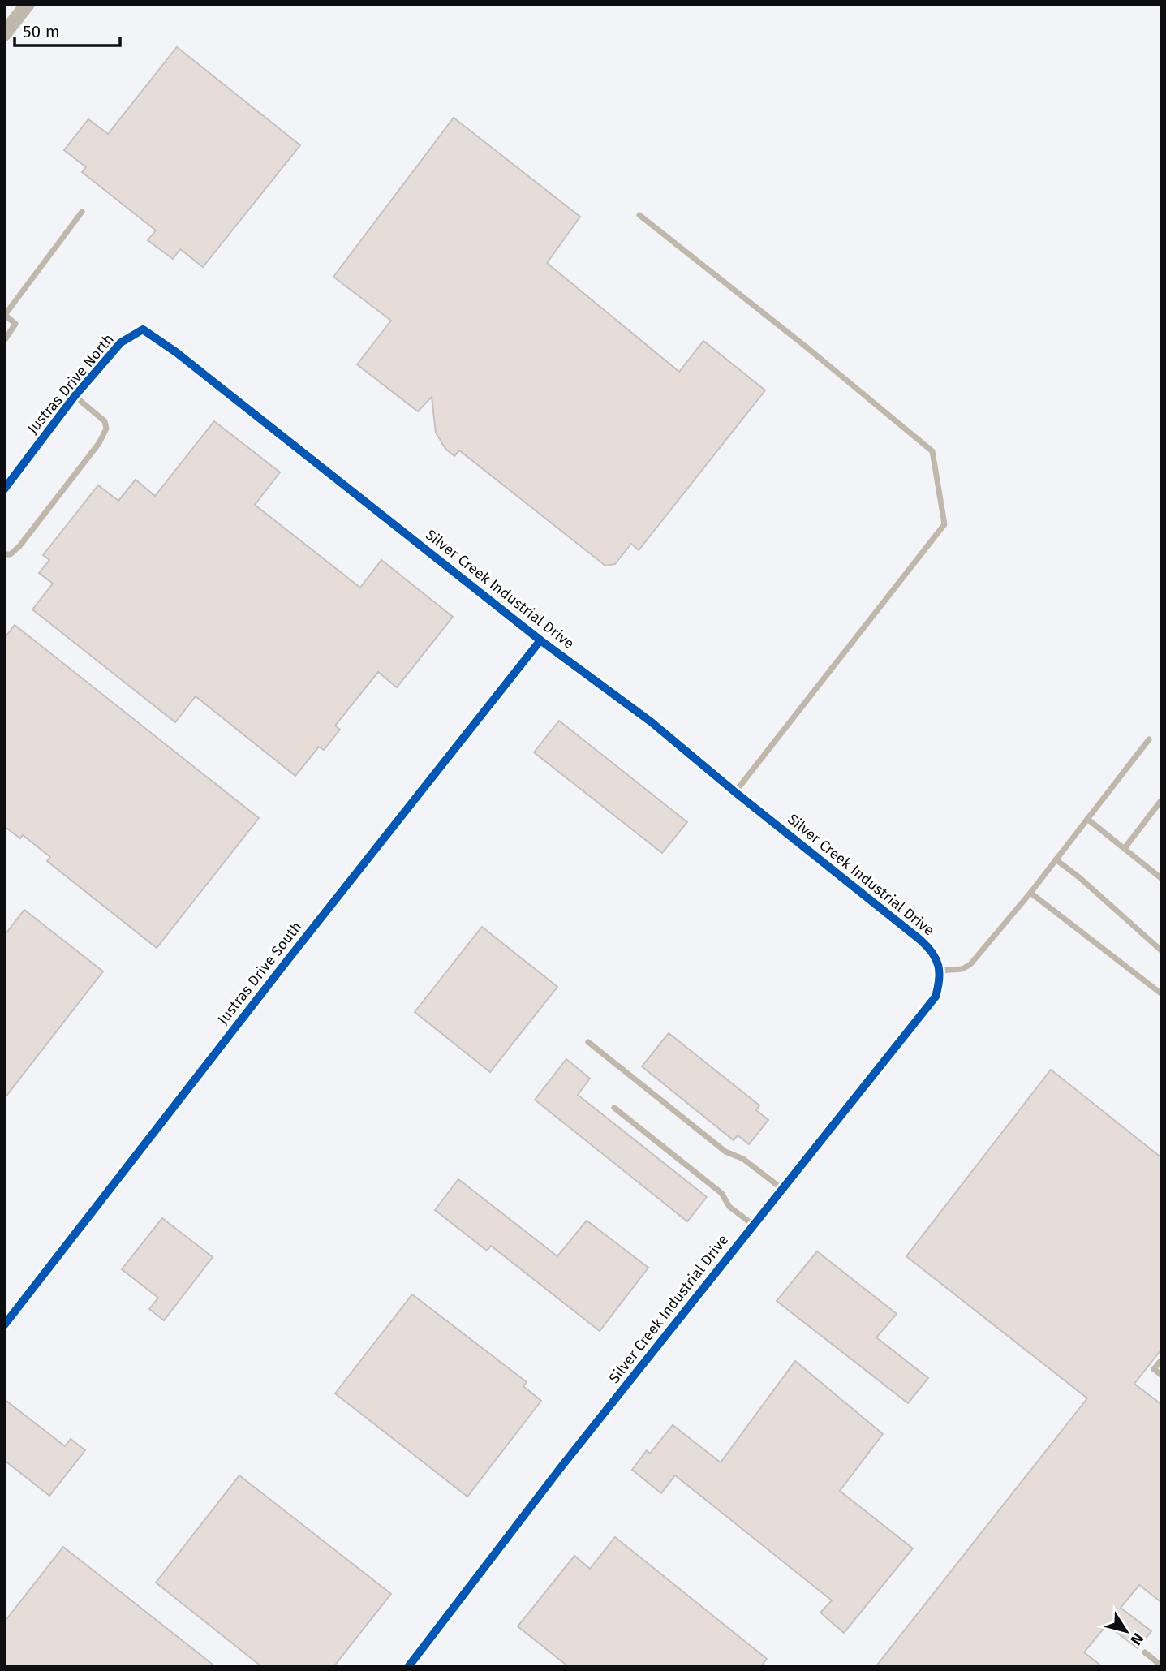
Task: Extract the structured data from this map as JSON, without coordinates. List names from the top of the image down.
{
  "streets": {
    "street": ["Justras Drive North", "Silver Creek Industrial Drive", "Justras Drive South"]
  },
  "crossings": [
    ["Justras Drive North", "Silver Creek Industrial Drive"],
    ["Silver Creek Industrial Drive", "Justras Drive South"]
  ],
  "scale_bar": "50 m",
  "north": "bottom right"
}
